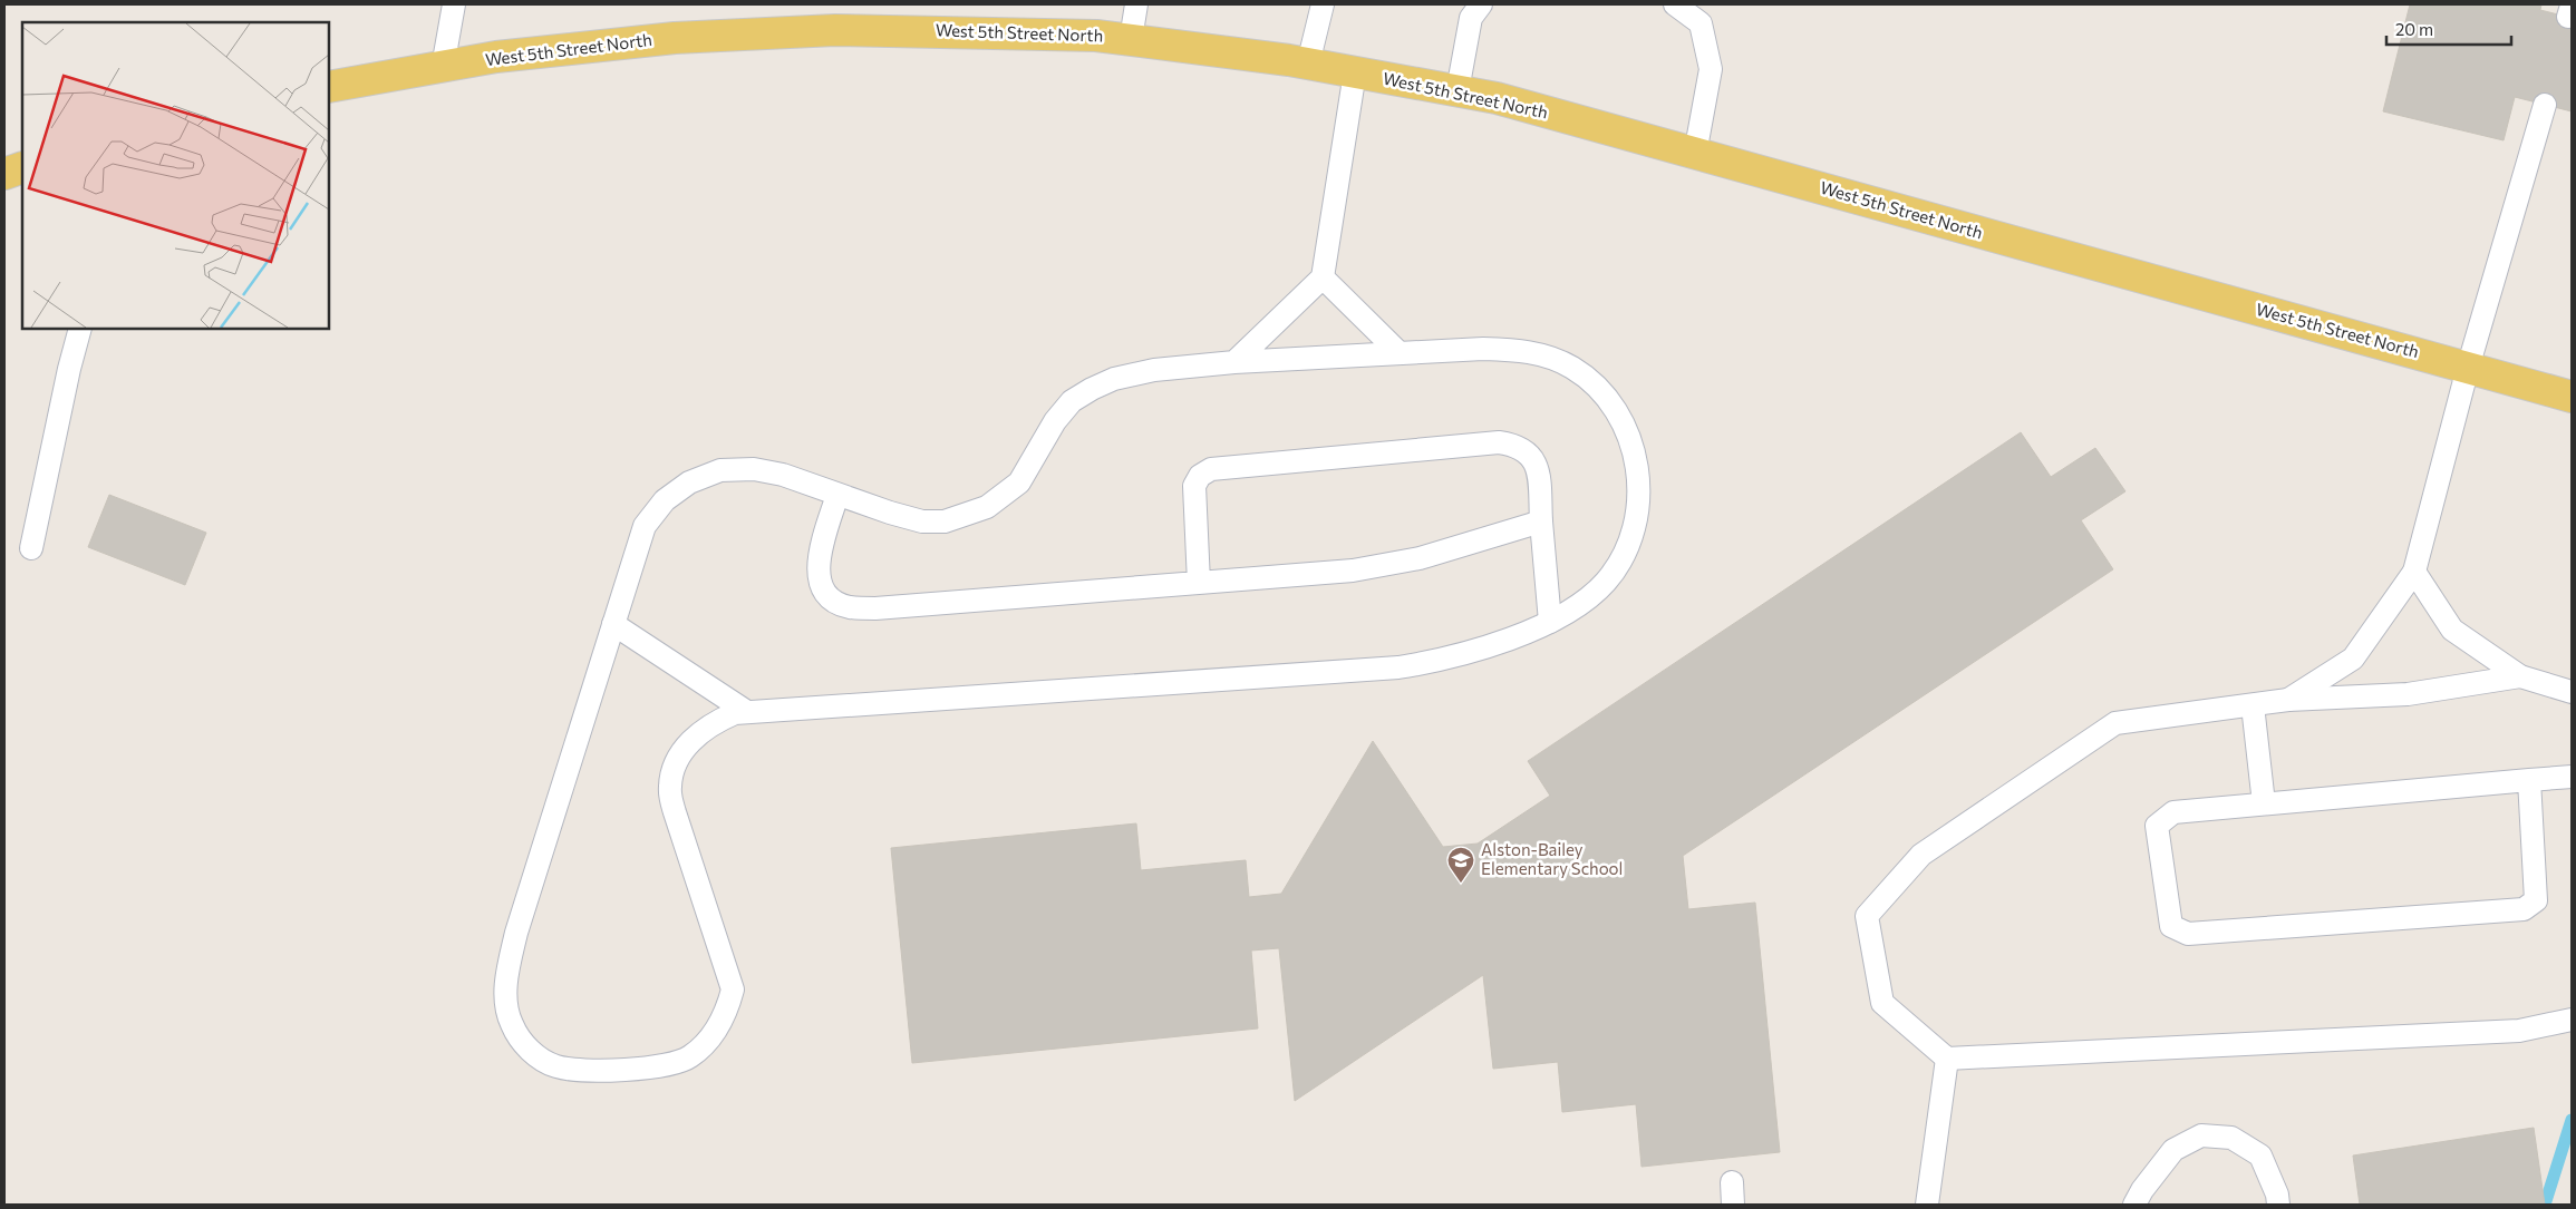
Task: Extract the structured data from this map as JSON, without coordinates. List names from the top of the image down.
{
  "streets": {
    "main road": ["West 5th Street North"]
  },
  "places": {
    "school or university": ["Alston-Bailey Elementary School"]
  },
  "scale_bar": "20 m"
}
